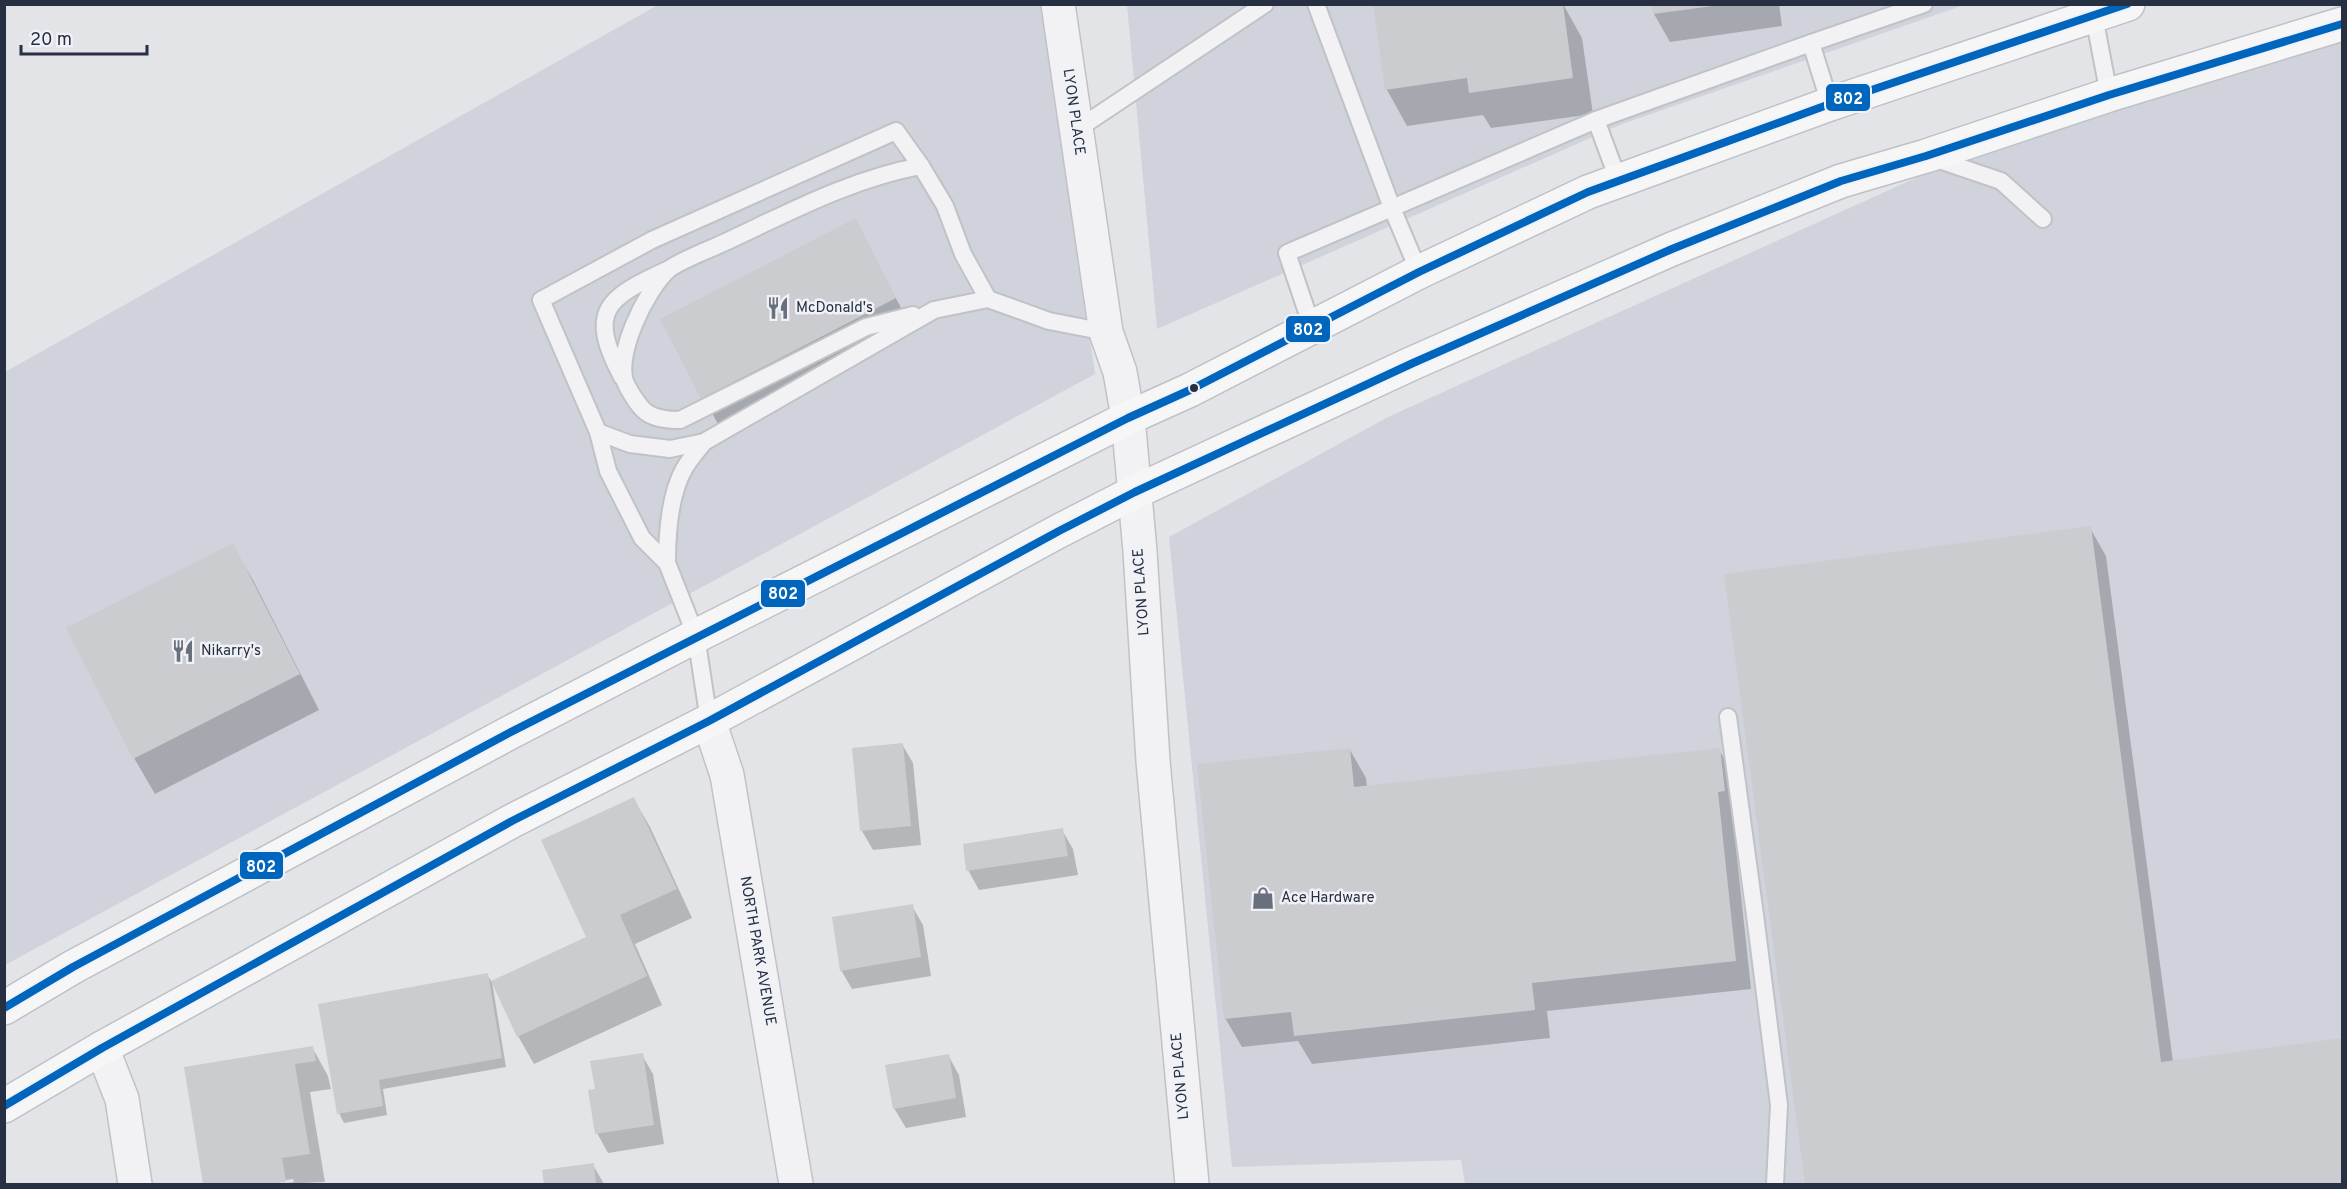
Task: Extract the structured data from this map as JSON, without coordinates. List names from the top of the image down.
{
  "streets": {
    "street": ["LYON PLACE", "NORTH PARK AVENUE"]
  },
  "places": {
    "restaurant": ["McDonald's", "Nikarry's"],
    "shop": ["Ace Hardware"]
  },
  "lines": ["transit line 802"],
  "scale_bar": "20 m"
}
